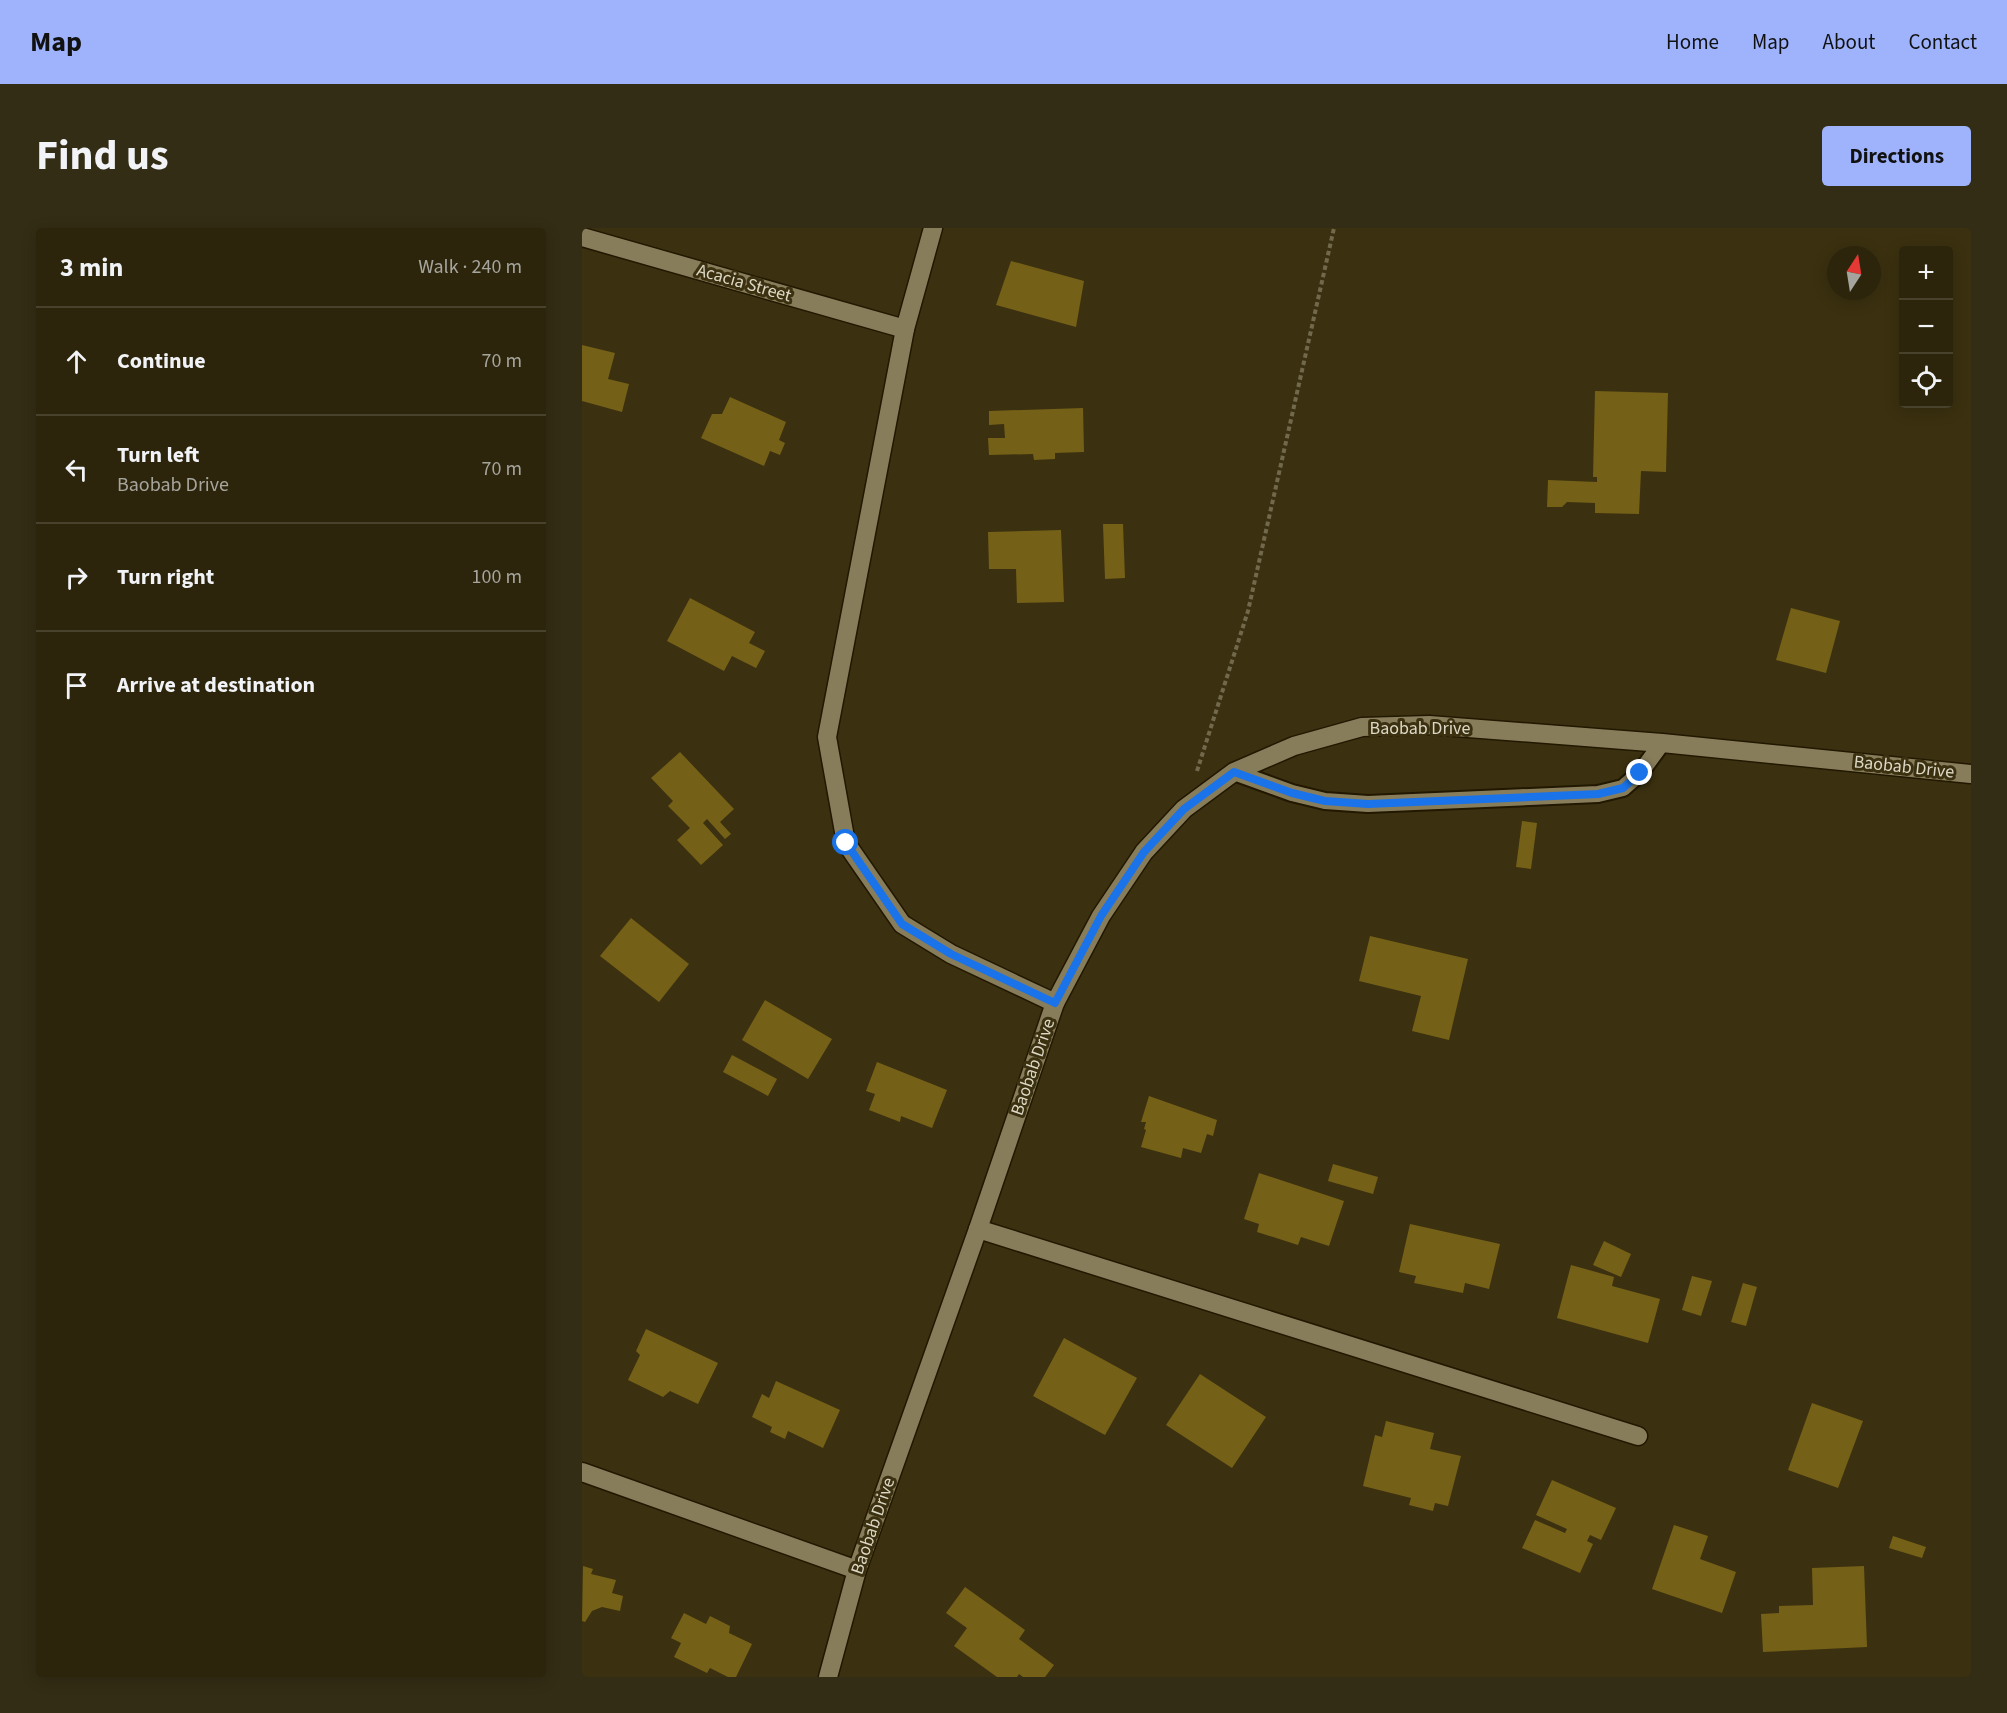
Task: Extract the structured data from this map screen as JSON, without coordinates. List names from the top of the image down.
{
  "streets": {
    "street": ["Acacia Street", "Baobab Drive"]
  },
  "north": "top",
  "page": {
    "header": "Map",
    "nav": [
      "Home",
      "Map",
      "About",
      "Contact"
    ],
    "title": "Find us",
    "buttons": "Directions",
    "heading": ["3 min", "Walk · 240 m"],
    "map_buttons": ["+", "−"],
    "list": [
      ["Continue", "70 m"],
      ["Turn left", "Baobab Drive", "70 m"],
      ["Turn right", "100 m"],
      "Arrive at destination"
    ]
  }
}
